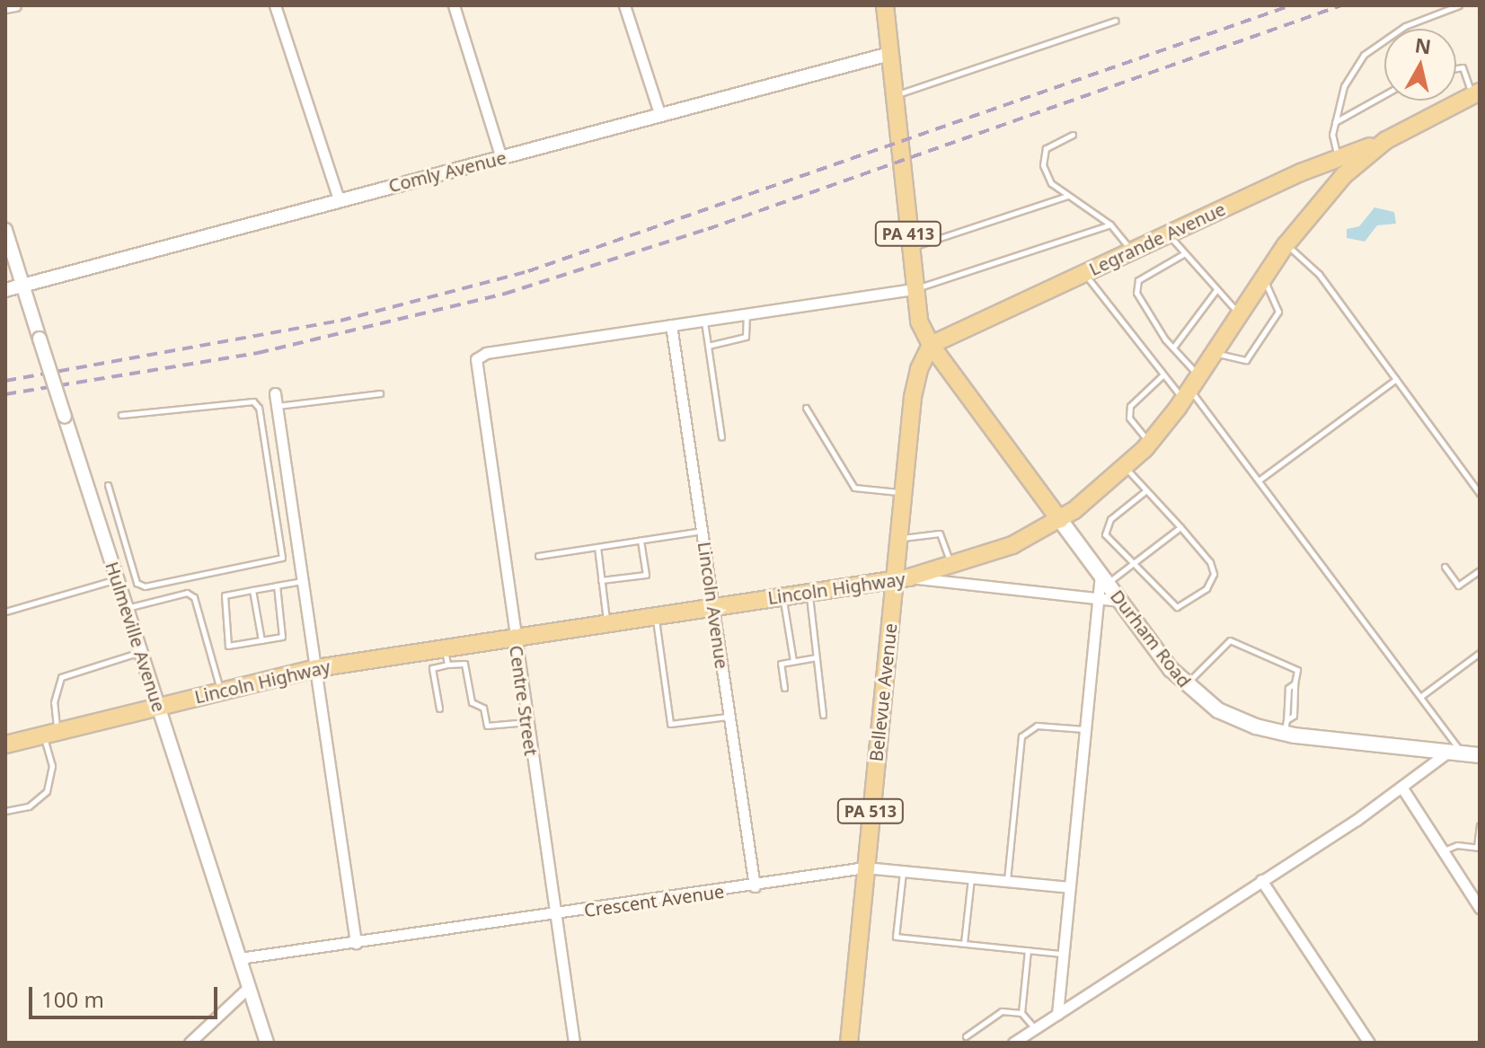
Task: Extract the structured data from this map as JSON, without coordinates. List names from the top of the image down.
{
  "streets": {
    "main road": [
      "PA 413",
      "Legrande Avenue",
      "Lincoln Highway",
      "Durham Road",
      "Bellevue Avenue",
      "PA 513"
    ],
    "street": [
      "Comly Avenue",
      "Lincoln Avenue",
      "Hulmeville Avenue",
      "Centre Street",
      "Crescent Avenue"
    ]
  },
  "crossings": [
    ["Comly Avenue", "PA 413"],
    ["Comly Avenue", "Hulmeville Avenue"],
    ["PA 413", "Legrande Avenue"],
    ["PA 413", "Durham Road"],
    ["PA 413", "Bellevue Avenue"],
    ["Legrande Avenue", "Lincoln Highway"],
    ["Legrande Avenue", "Durham Road"],
    ["Legrande Avenue", "Bellevue Avenue"],
    ["Lincoln Highway", "Lincoln Avenue"],
    ["Lincoln Highway", "Hulmeville Avenue"],
    ["Lincoln Highway", "Durham Road"],
    ["Lincoln Highway", "Bellevue Avenue"],
    ["Lincoln Highway", "Centre Street"],
    ["Lincoln Avenue", "Centre Street"],
    ["Lincoln Avenue", "Crescent Avenue"],
    ["Hulmeville Avenue", "Crescent Avenue"],
    ["Durham Road", "Bellevue Avenue"],
    ["Bellevue Avenue", "Crescent Avenue"],
    ["Centre Street", "Crescent Avenue"]
  ],
  "scale_bar": "100 m",
  "north": "top"
}
